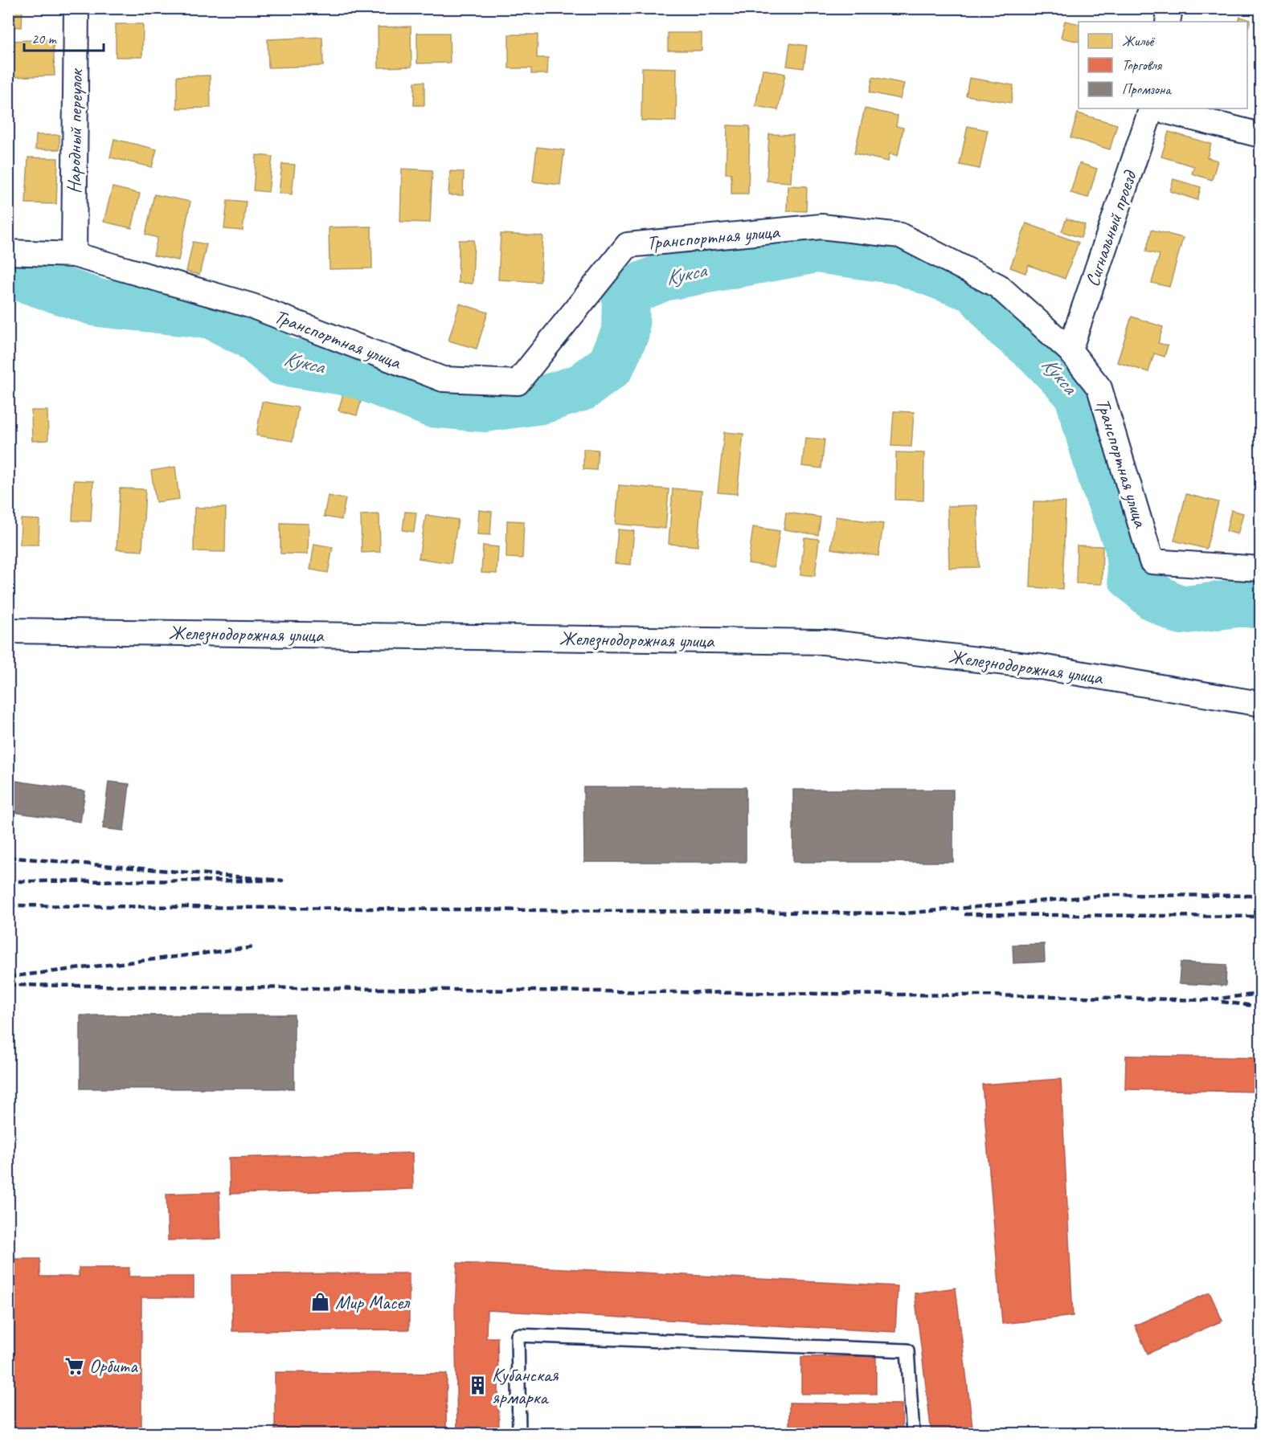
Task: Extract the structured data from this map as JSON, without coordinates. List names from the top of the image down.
{
  "streets": {
    "street": [
      "Народный переулок",
      "Сигнальный проезд",
      "Транспортная улица",
      "Железнодорожная улица"
    ]
  },
  "crossings": [
    ["Народный переулок", "Транспортная улица"],
    ["Сигнальный проезд", "Транспортная улица"]
  ],
  "water": ["Кукса"],
  "places": {
    "shop": ["Мир Масел"],
    "supermarket": ["Орбита"],
    "building": ["Кубанская ярмарка"]
  },
  "legend": ["Жильё", "Торговля", "Промзона"],
  "scale_bar": "20 m"
}
